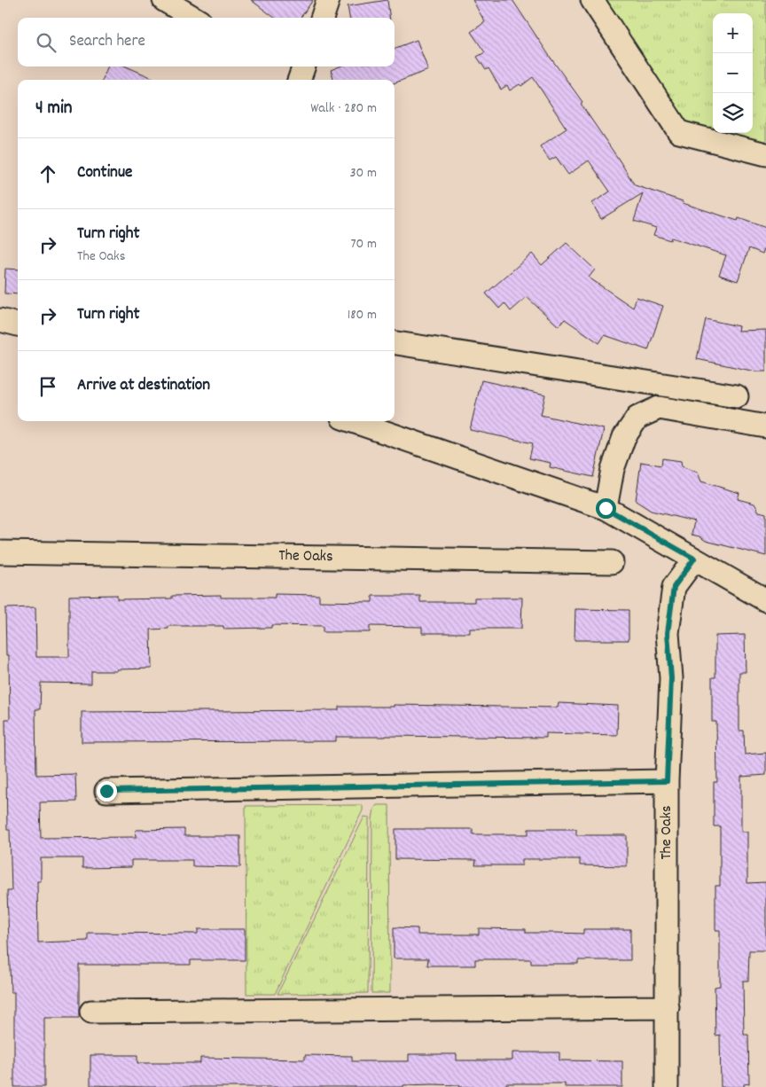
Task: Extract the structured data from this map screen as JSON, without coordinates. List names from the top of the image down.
{
  "streets": {
    "street": ["The Oaks"]
  },
  "page": {
    "map_buttons": ["+", "−"],
    "search": "Search here",
    "heading": ["4 min", "Walk · 280 m"],
    "list": [
      ["Continue", "30 m"],
      ["Turn right", "The Oaks", "70 m"],
      ["Turn right", "180 m"],
      "Arrive at destination"
    ]
  }
}
